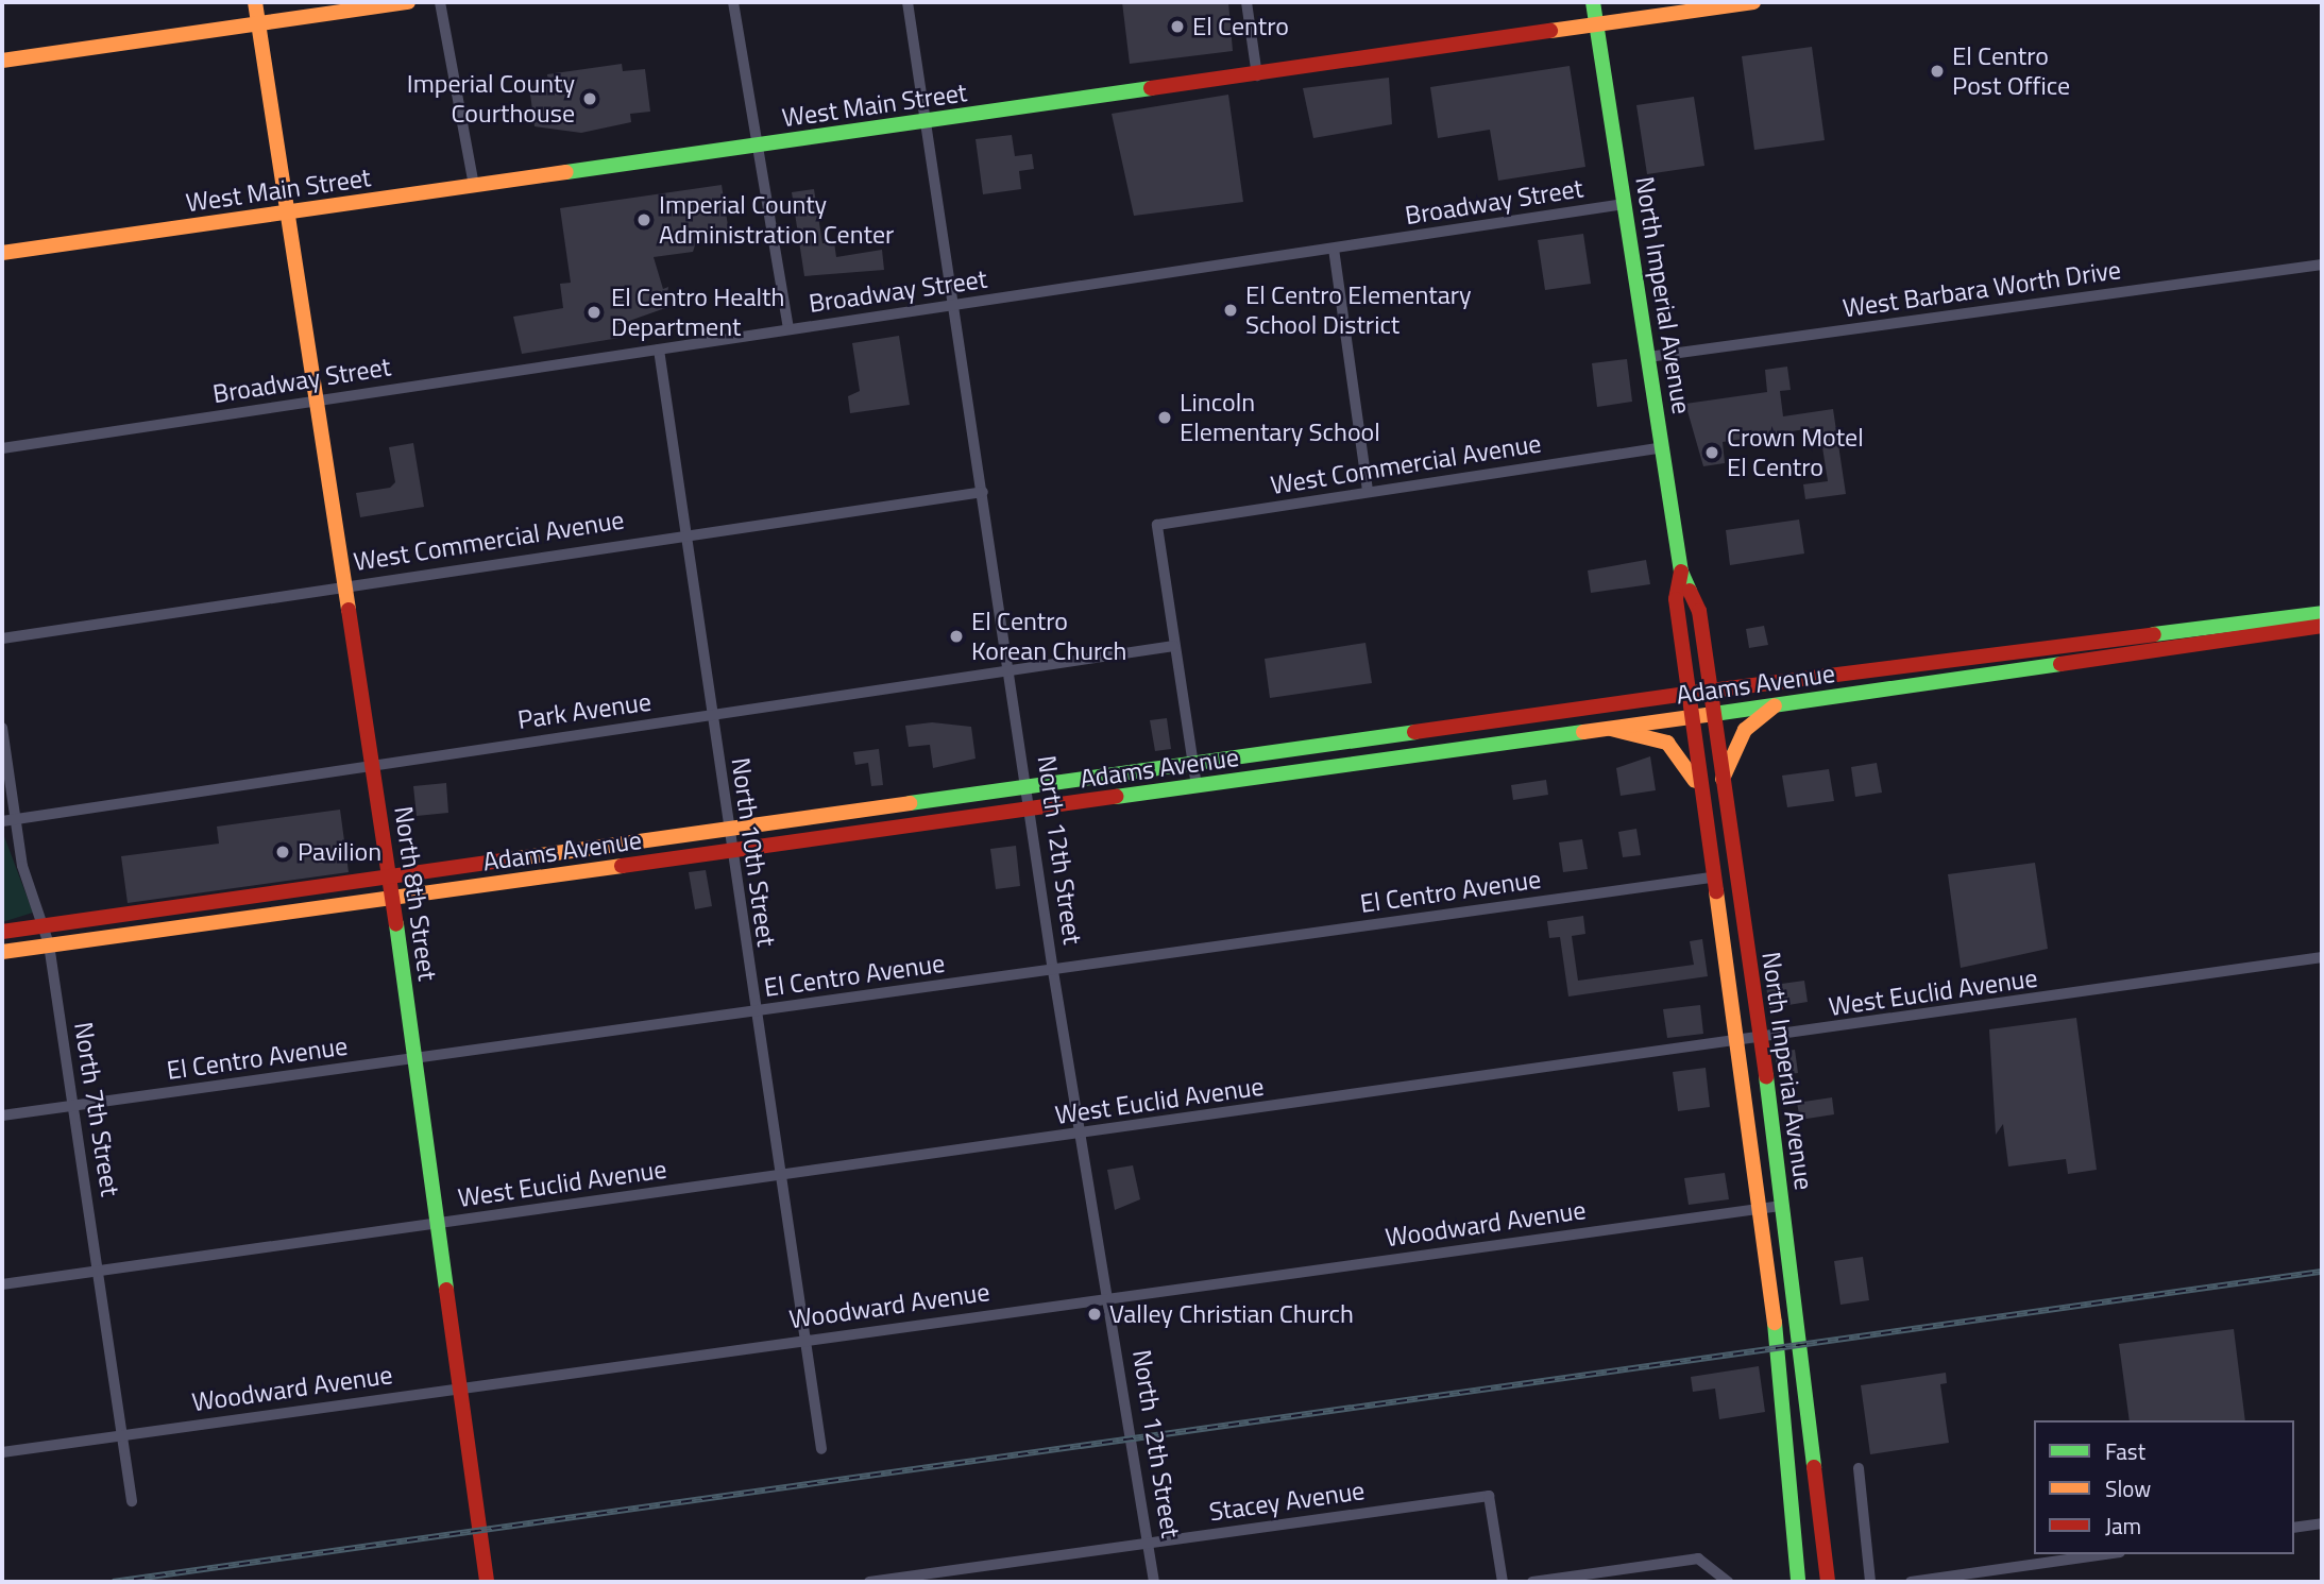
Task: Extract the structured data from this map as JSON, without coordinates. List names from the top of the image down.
{
  "streets": {
    "main road": [
      "West Main Street",
      "North Imperial Avenue",
      "Adams Avenue",
      "North 8th Street"
    ],
    "street": [
      "Broadway Street",
      "West Barbara Worth Drive",
      "West Commercial Avenue",
      "Park Avenue",
      "North 12th Street",
      "North 10th Street",
      "El Centro Avenue",
      "West Euclid Avenue",
      "North 7th Street",
      "Woodward Avenue",
      "Stacey Avenue"
    ]
  },
  "crossings": [
    ["West Main Street", "North Imperial Avenue"],
    ["West Main Street", "North 12th Street"],
    ["West Main Street", "North 8th Street"],
    ["Broadway Street", "North Imperial Avenue"],
    ["Broadway Street", "North 12th Street"],
    ["Broadway Street", "North 10th Street"],
    ["Broadway Street", "North 8th Street"],
    ["West Barbara Worth Drive", "North Imperial Avenue"],
    ["North Imperial Avenue", "West Commercial Avenue"],
    ["North Imperial Avenue", "Adams Avenue"],
    ["North Imperial Avenue", "El Centro Avenue"],
    ["North Imperial Avenue", "West Euclid Avenue"],
    ["North Imperial Avenue", "Woodward Avenue"],
    ["West Commercial Avenue", "Park Avenue"],
    ["West Commercial Avenue", "North 12th Street"],
    ["West Commercial Avenue", "North 10th Street"],
    ["West Commercial Avenue", "North 8th Street"],
    ["Adams Avenue", "North 12th Street"],
    ["Adams Avenue", "North 10th Street"],
    ["Adams Avenue", "North 8th Street"],
    ["Adams Avenue", "North 7th Street"],
    ["Park Avenue", "North 12th Street"],
    ["Park Avenue", "North 10th Street"],
    ["Park Avenue", "North 8th Street"],
    ["Park Avenue", "North 7th Street"],
    ["North 12th Street", "El Centro Avenue"],
    ["North 12th Street", "West Euclid Avenue"],
    ["North 12th Street", "Woodward Avenue"],
    ["North 12th Street", "Stacey Avenue"],
    ["North 10th Street", "El Centro Avenue"],
    ["North 10th Street", "West Euclid Avenue"],
    ["North 10th Street", "Woodward Avenue"],
    ["El Centro Avenue", "North 8th Street"],
    ["El Centro Avenue", "North 7th Street"],
    ["North 8th Street", "West Euclid Avenue"],
    ["North 8th Street", "Woodward Avenue"],
    ["West Euclid Avenue", "North 7th Street"],
    ["North 7th Street", "Woodward Avenue"]
  ],
  "places": [
    "El Centro",
    "El Centro Post Office",
    "Imperial County Courthouse",
    "Imperial County Administration Center",
    "El Centro Elementary School District",
    "El Centro Health Department",
    "Lincoln Elementary School",
    "Crown Motel El Centro",
    "El Centro Korean Church",
    "Pavilion",
    "Valley Christian Church"
  ],
  "legend": ["Fast", "Slow", "Jam"]
}
